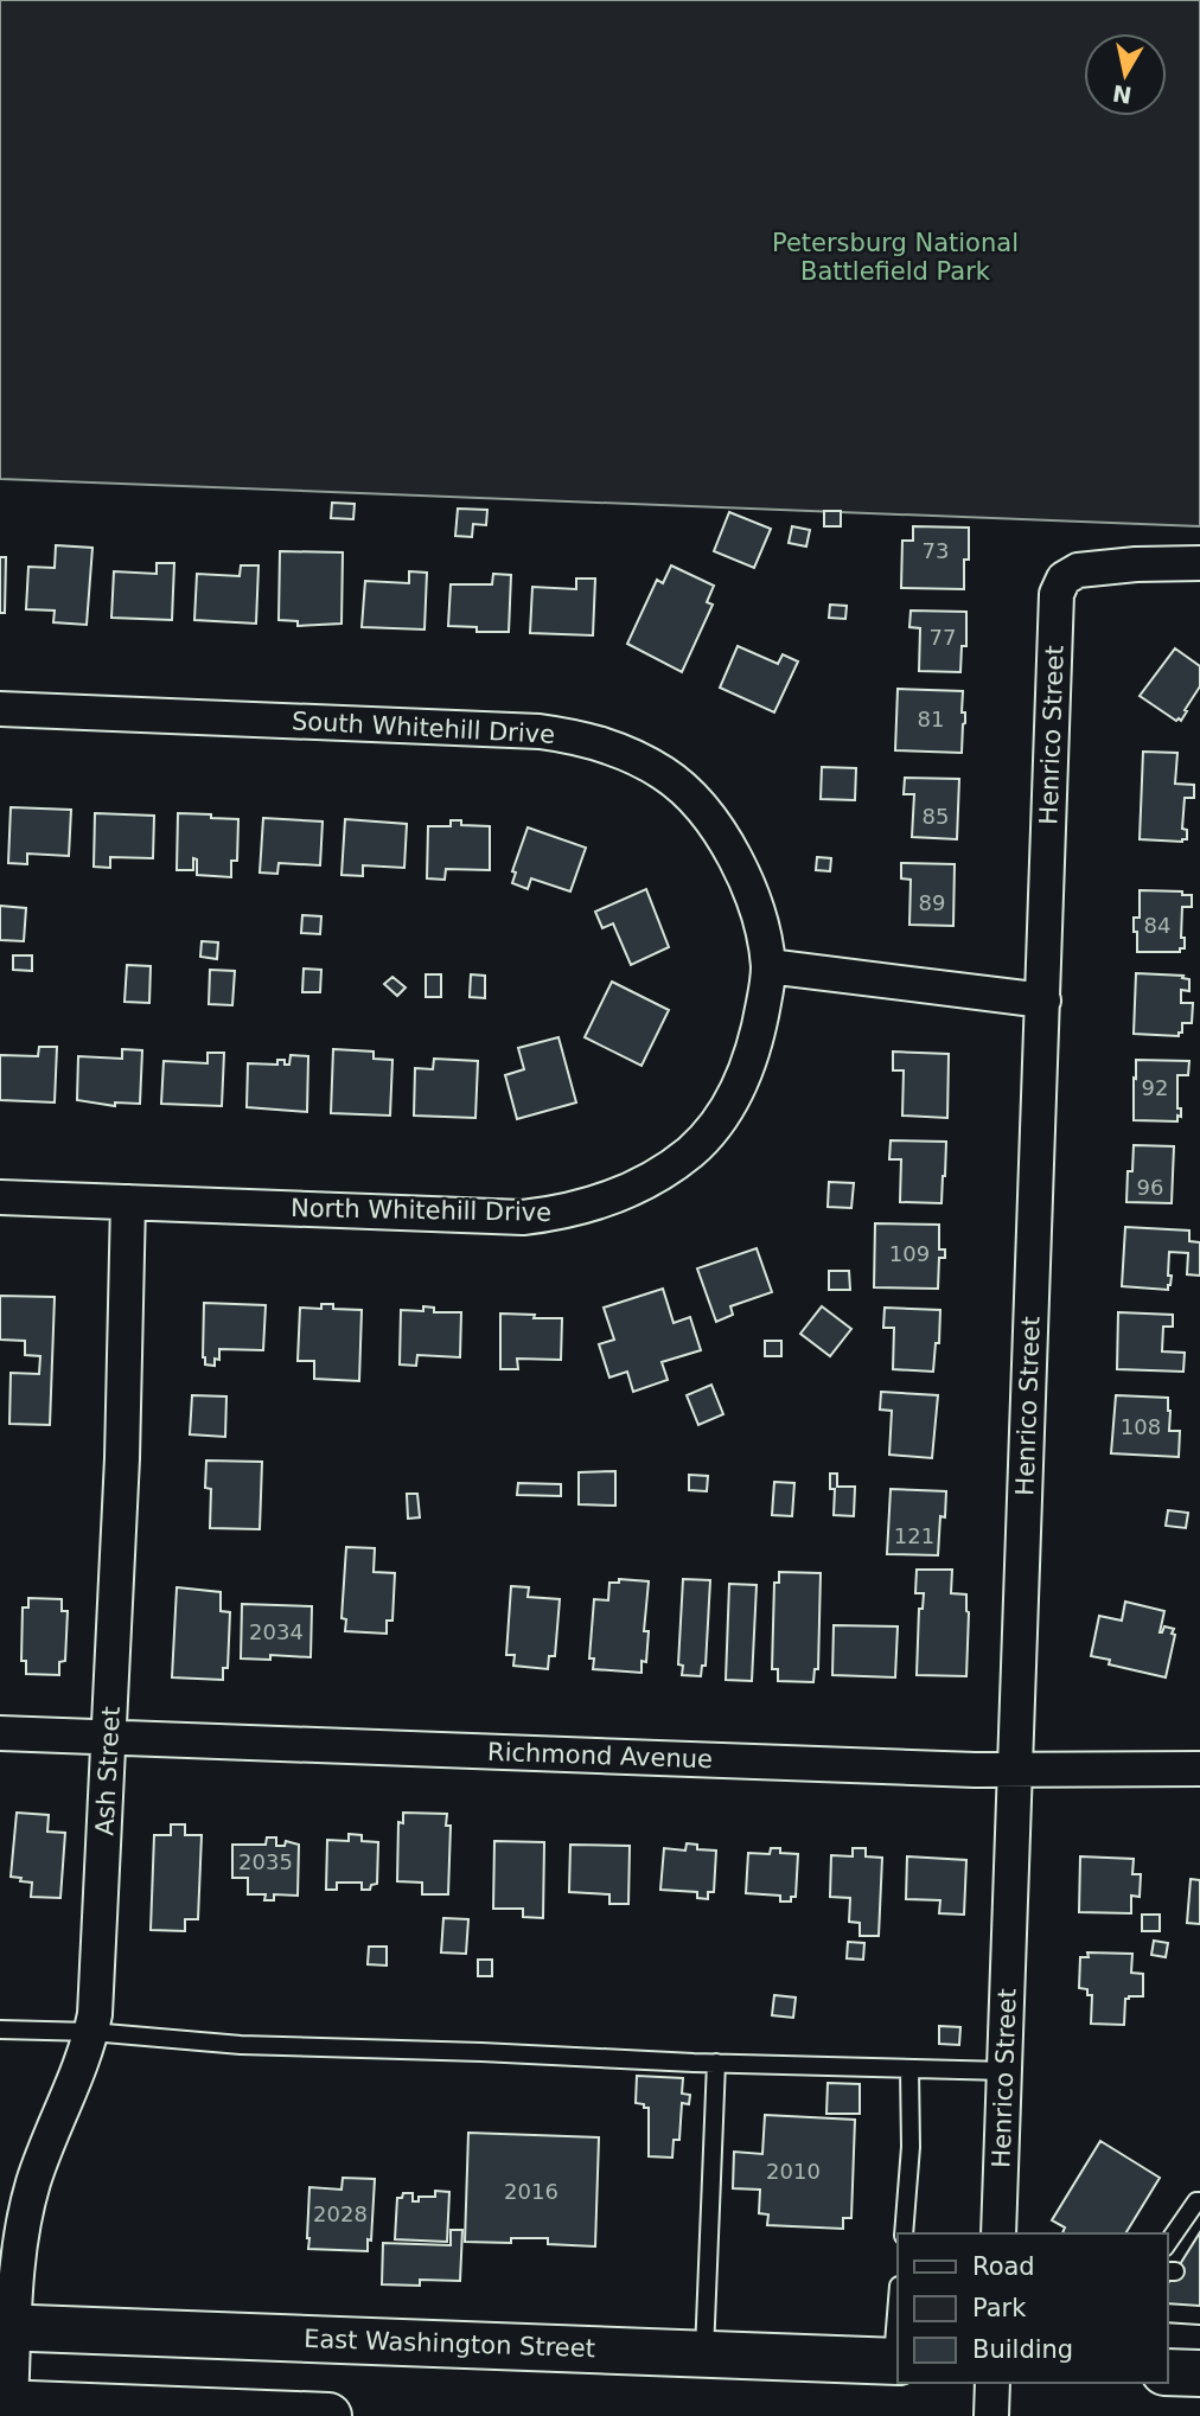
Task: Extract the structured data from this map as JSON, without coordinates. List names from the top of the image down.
{
  "streets": {
    "highway": ["East Washington Street"],
    "street": [
      "South Whitehill Drive",
      "Henrico Street",
      "North Whitehill Drive",
      "Richmond Avenue",
      "Ash Street"
    ]
  },
  "crossings": [
    ["South Whitehill Drive", "North Whitehill Drive"],
    ["Henrico Street", "Richmond Avenue"],
    ["North Whitehill Drive", "Ash Street"],
    ["Richmond Avenue", "Ash Street"],
    ["Ash Street", "East Washington Street"]
  ],
  "parks": ["Petersburg National Battlefield Park"],
  "house_numbers": [
    "73",
    "77",
    "81",
    "85",
    "89",
    "84",
    "92",
    "96",
    "109",
    "108",
    "121",
    "2034",
    "2035",
    "2010",
    "2016",
    "2028"
  ],
  "legend": ["Road", "Park", "Building"],
  "north": "bottom"
}
